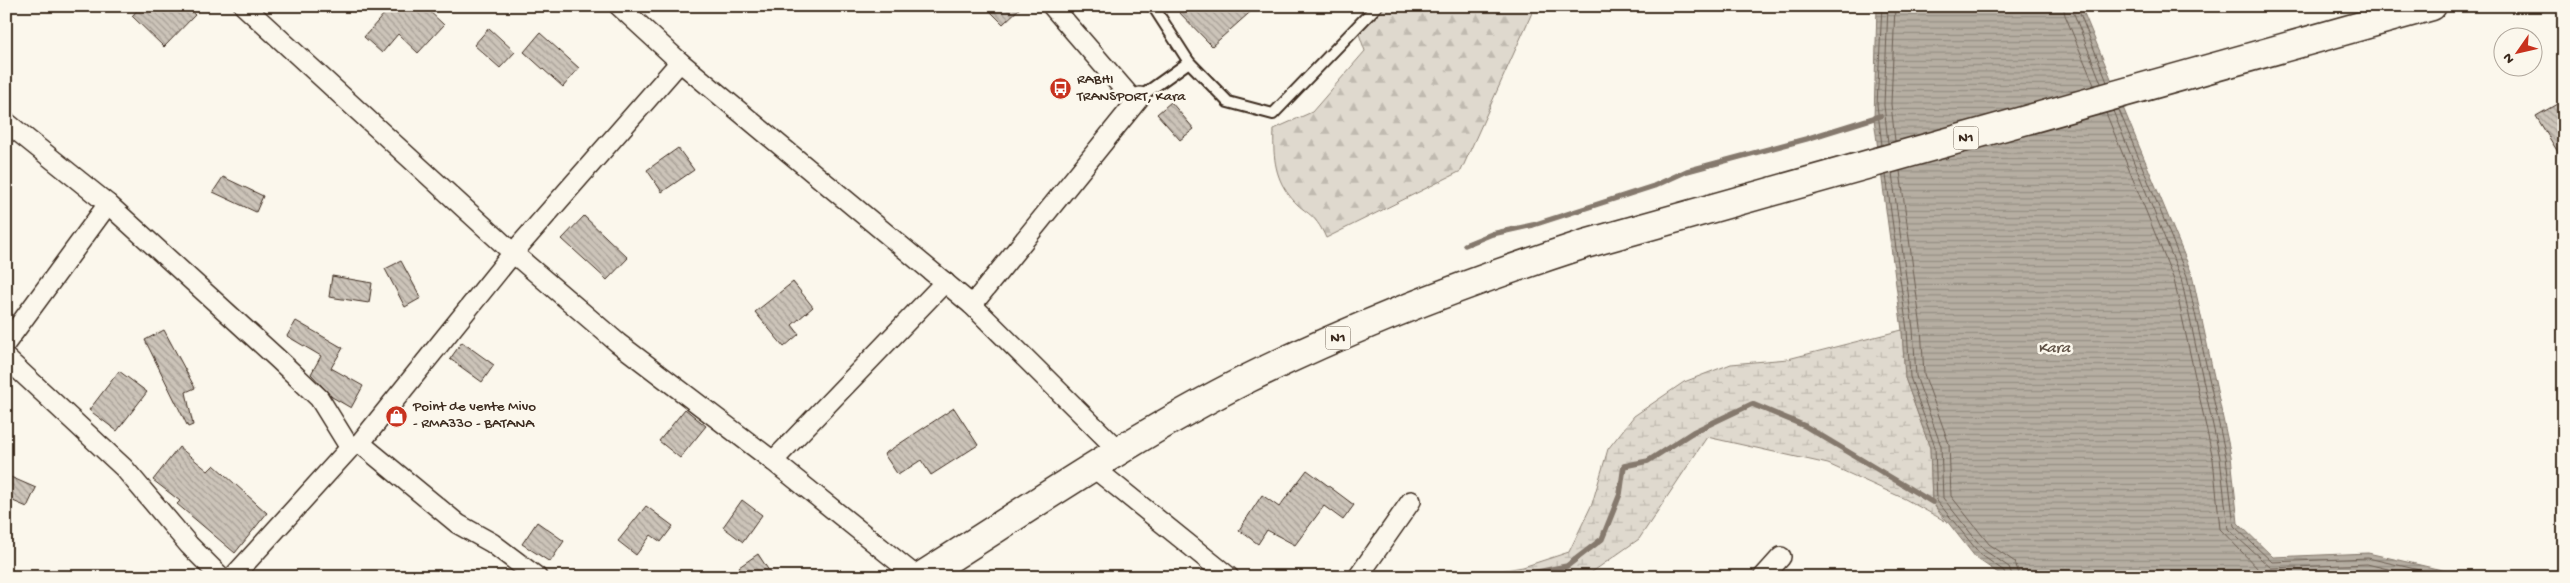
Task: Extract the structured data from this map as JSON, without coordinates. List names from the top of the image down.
{
  "streets": {
    "highway": ["N1"]
  },
  "water": ["Kara"],
  "places": {
    "bus stop": ["RABHI TRANSPORT, Kara"],
    "shop": ["Point de vente Mivo - RMA330 - BATANA"]
  },
  "north": "bottom left"
}
